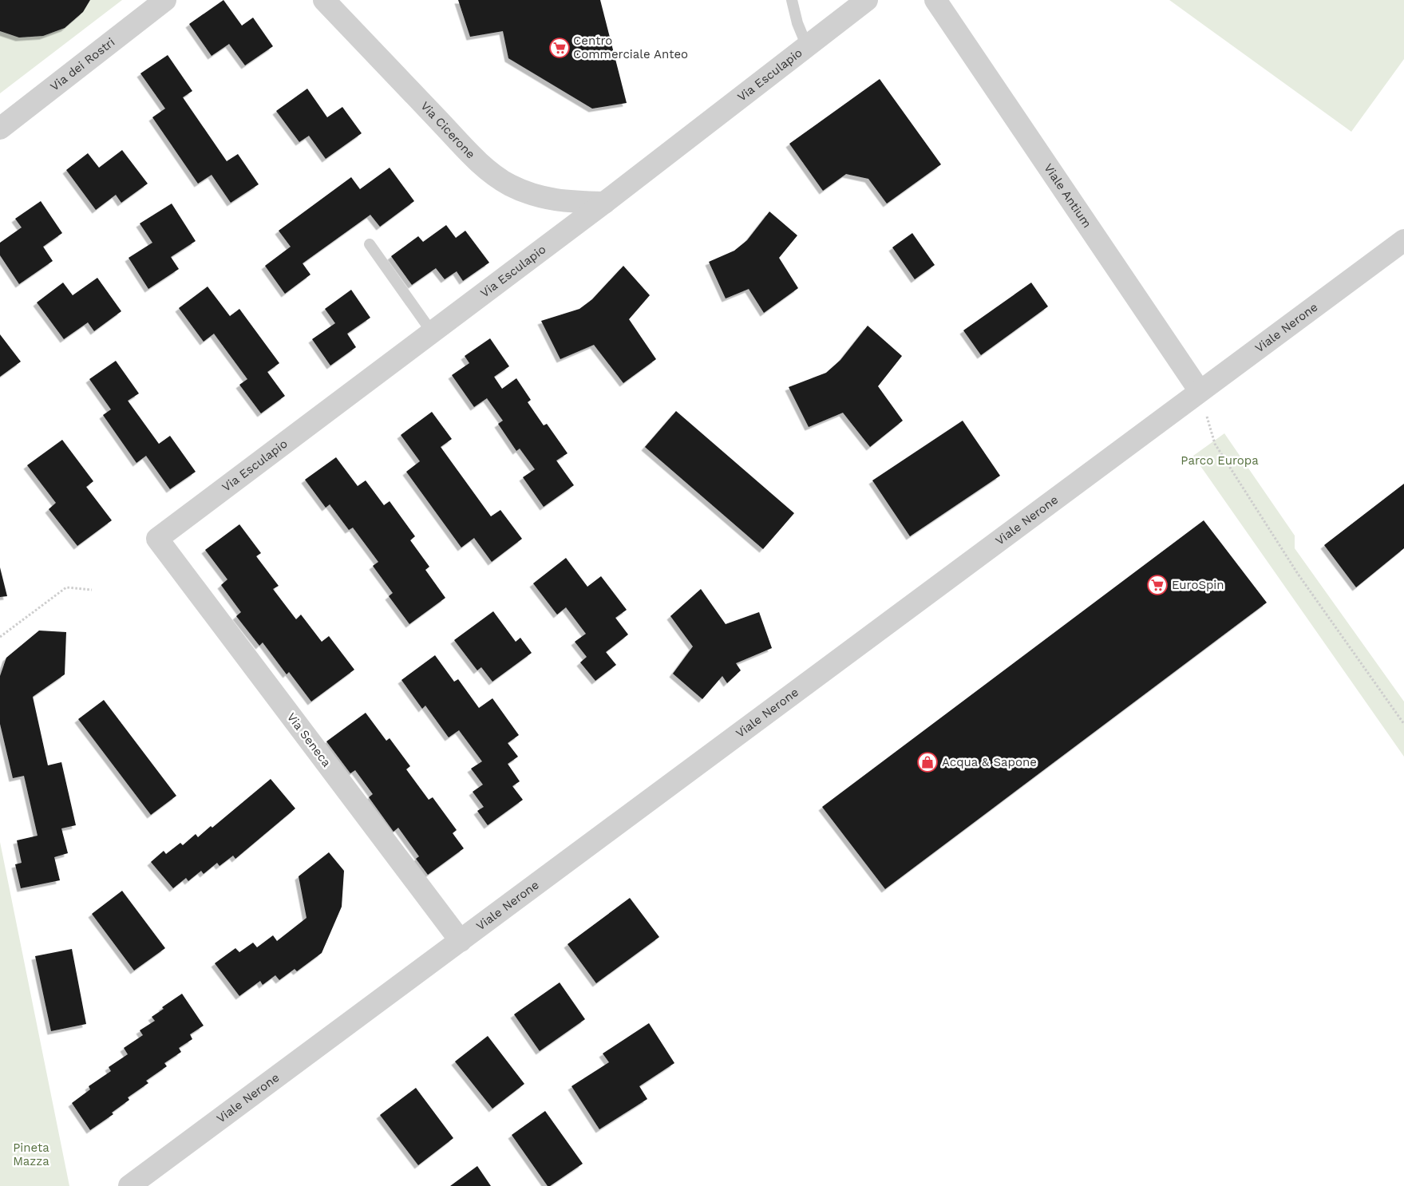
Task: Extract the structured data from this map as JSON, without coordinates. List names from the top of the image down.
{
  "streets": {
    "street": [
      "Via dei Rostri",
      "Via Esculapio",
      "Via Cicerone",
      "Viale Antium",
      "Viale Nerone",
      "Via Seneca"
    ]
  },
  "crossings": [
    ["Via Esculapio", "Via Cicerone"],
    ["Via Esculapio", "Via Seneca"],
    ["Viale Antium", "Viale Nerone"],
    ["Viale Nerone", "Via Seneca"]
  ],
  "parks": ["Parco Europa", "Pineta Mazza"],
  "places": {
    "supermarket": ["Centro Commerciale Anteo", "EuroSpin"],
    "shop": ["Acqua & Sapone"]
  }
}
